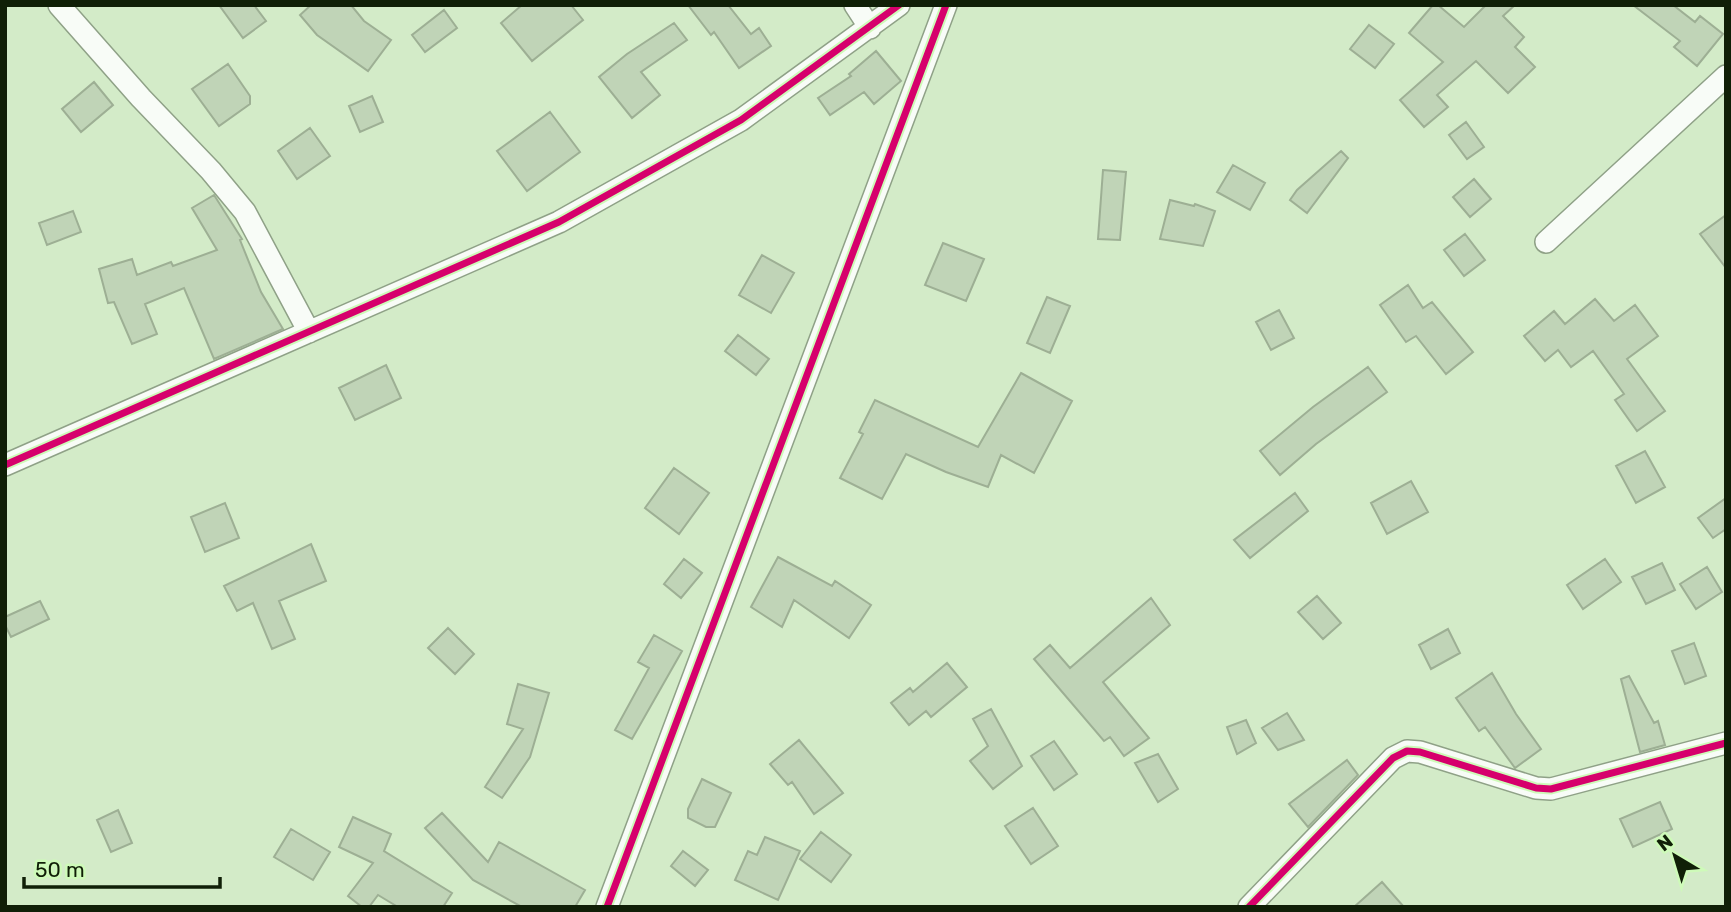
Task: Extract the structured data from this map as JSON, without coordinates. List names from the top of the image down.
{
  "scale_bar": "50 m",
  "north": "top left"
}
